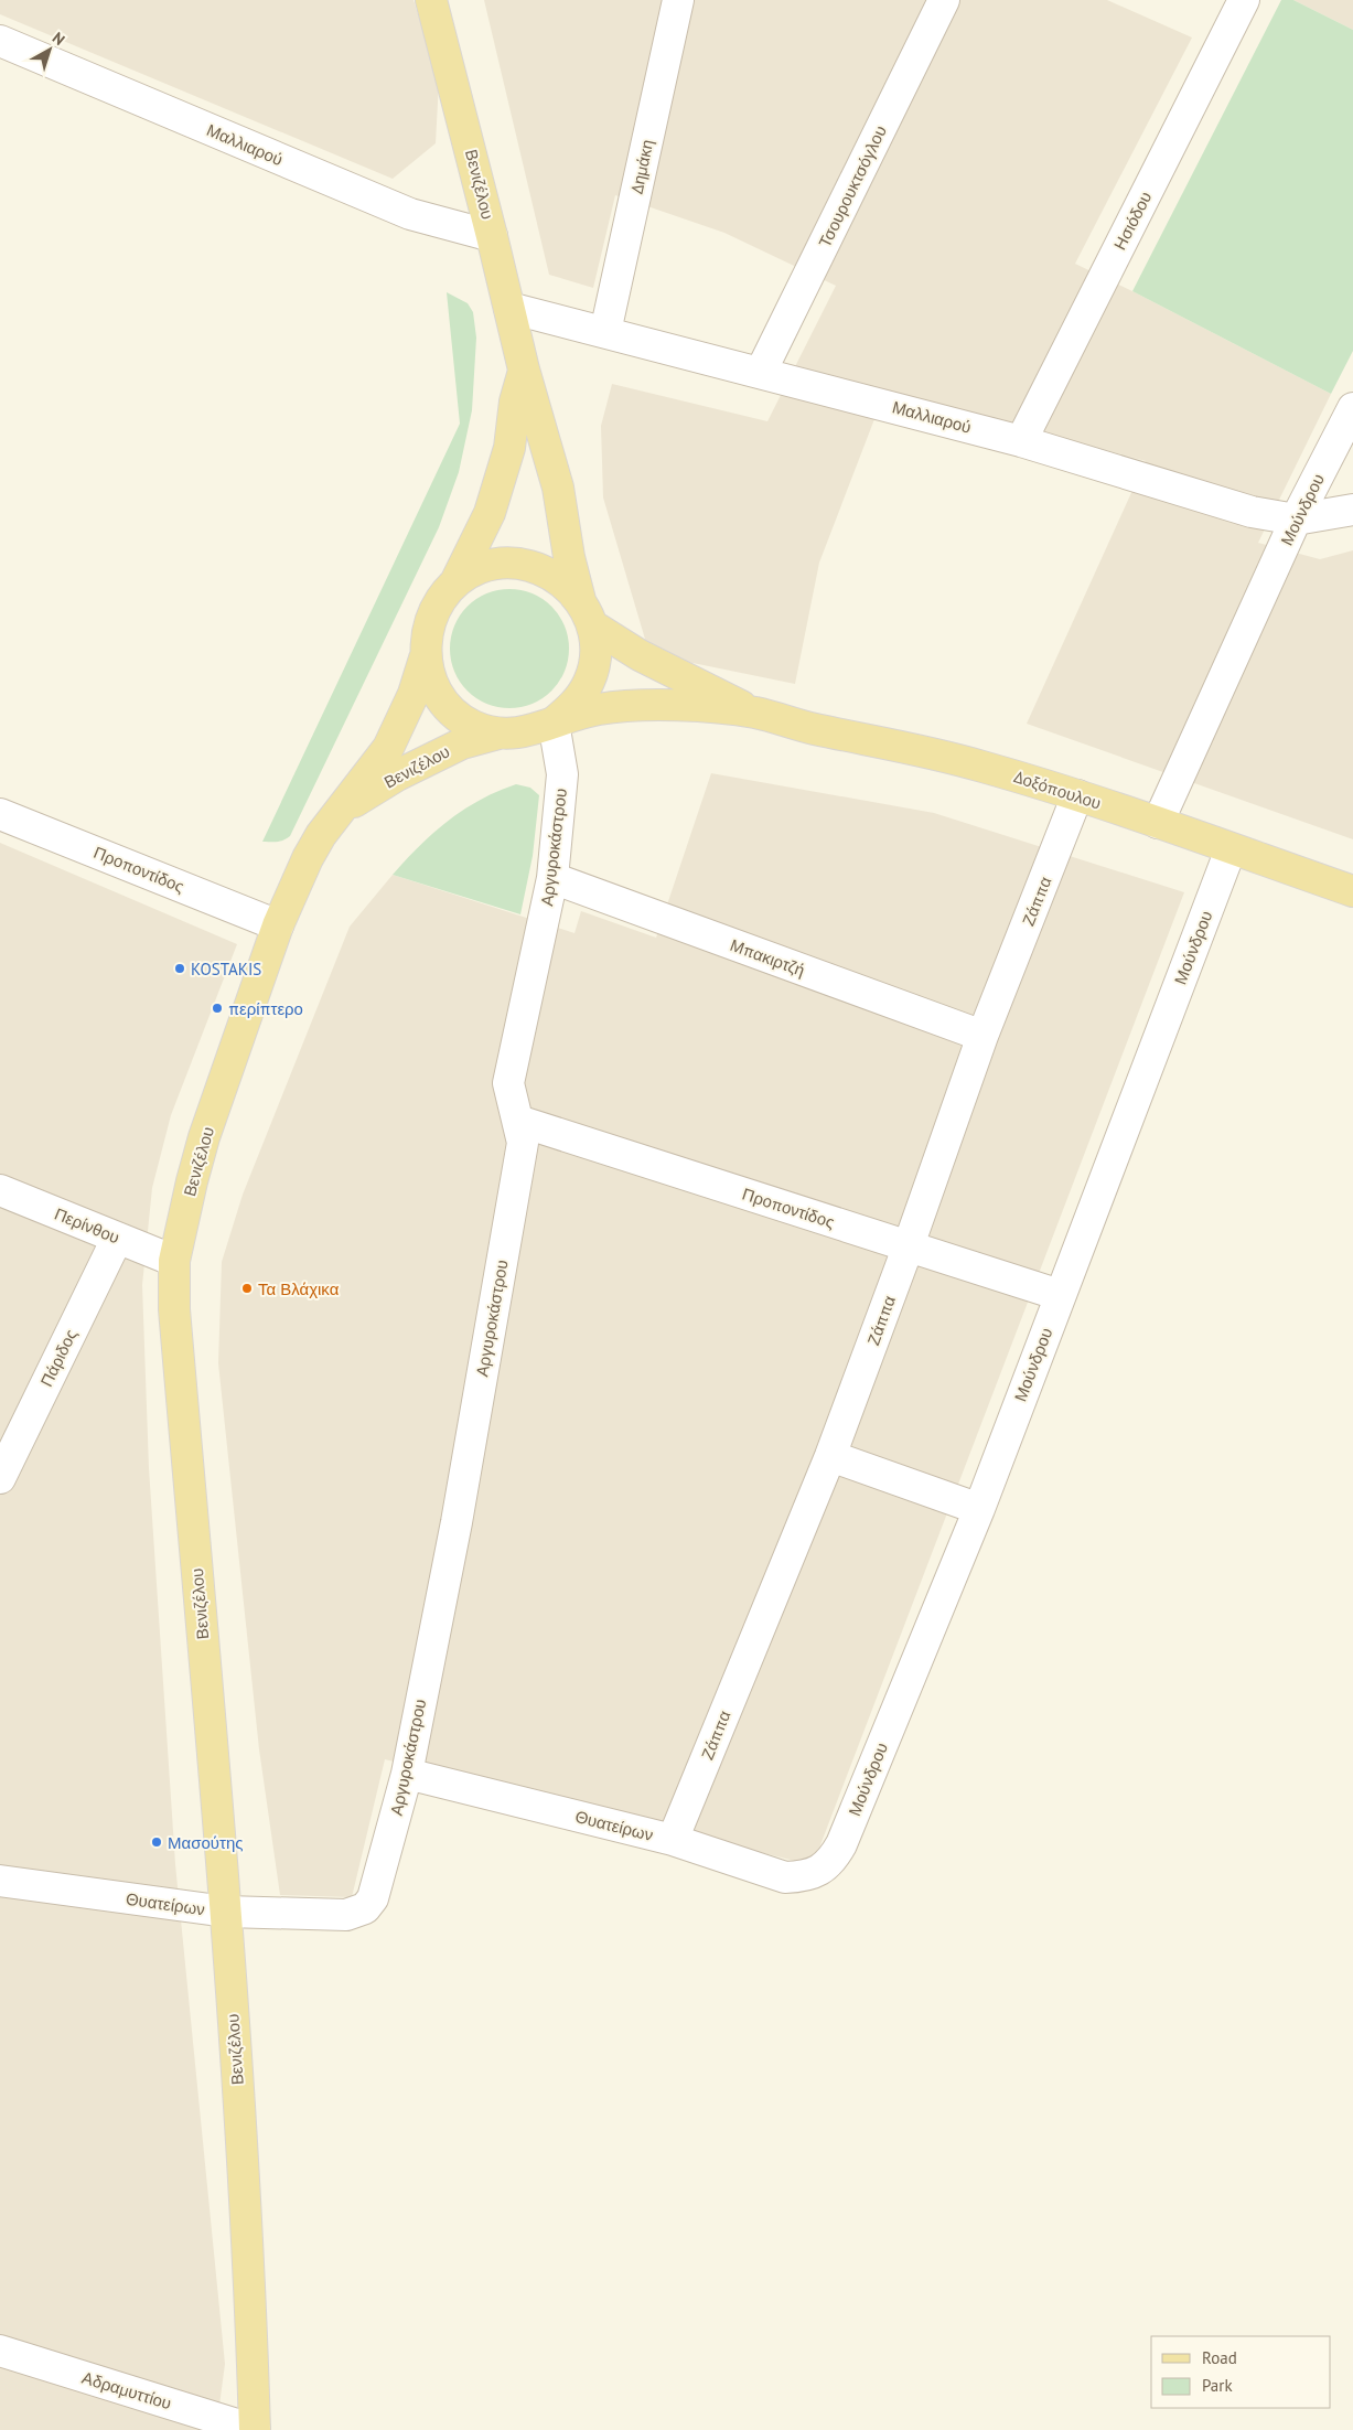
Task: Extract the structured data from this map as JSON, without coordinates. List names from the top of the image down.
{
  "streets": {
    "main road": ["Βενιζέλου", "Δοξόπουλου"],
    "street": [
      "Μαλλιαρού",
      "Δημάκη",
      "Τσουρουκτσόγλου",
      "Ησιόδου",
      "Μούνδρου",
      "Αργυροκάστρου",
      "Προποντίδος",
      "Ζάππα",
      "Μπακιρτζή",
      "Περίνθου",
      "Πάριδος",
      "Θυατείρων",
      "Αδραμυττίου"
    ]
  },
  "crossings": [
    ["Μαλλιαρού", "Δημάκη"],
    ["Μαλλιαρού", "Βενιζέλου"],
    ["Μαλλιαρού", "Τσουρουκτσόγλου"],
    ["Μαλλιαρού", "Ησιόδου"],
    ["Μαλλιαρού", "Μούνδρου"],
    ["Βενιζέλου", "Αργυροκάστρου"],
    ["Βενιζέλου", "Προποντίδος"],
    ["Βενιζέλου", "Περίνθου"],
    ["Βενιζέλου", "Θυατείρων"],
    ["Βενιζέλου", "Αδραμυττίου"],
    ["Μούνδρου", "Δοξόπουλου"],
    ["Μούνδρου", "Προποντίδος"],
    ["Μούνδρου", "Θυατείρων"],
    ["Δοξόπουλου", "Ζάππα"],
    ["Αργυροκάστρου", "Προποντίδος"],
    ["Αργυροκάστρου", "Μπακιρτζή"],
    ["Αργυροκάστρου", "Θυατείρων"],
    ["Προποντίδος", "Ζάππα"],
    ["Ζάππα", "Μπακιρτζή"],
    ["Ζάππα", "Θυατείρων"],
    ["Περίνθου", "Πάριδος"]
  ],
  "places": [
    "KOSTAKIS",
    "περίπτερο",
    "Τα Βλάχικα",
    "Μασούτης"
  ],
  "legend": ["Road", "Park"],
  "north": "top right"
}
